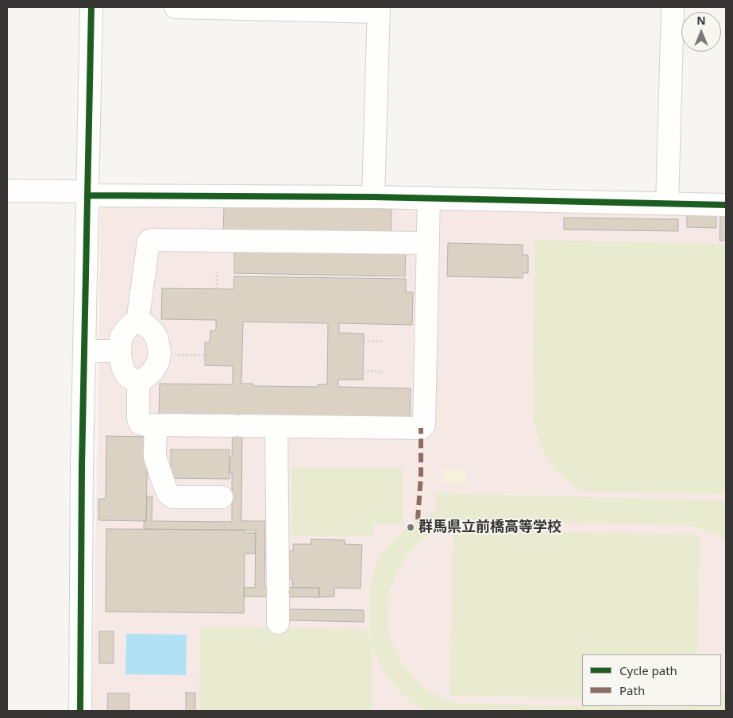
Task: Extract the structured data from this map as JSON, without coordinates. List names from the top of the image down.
{
  "places": ["群馬県立前橋高等学校"],
  "legend": ["Cycle path", "Path"],
  "north": "top"
}
